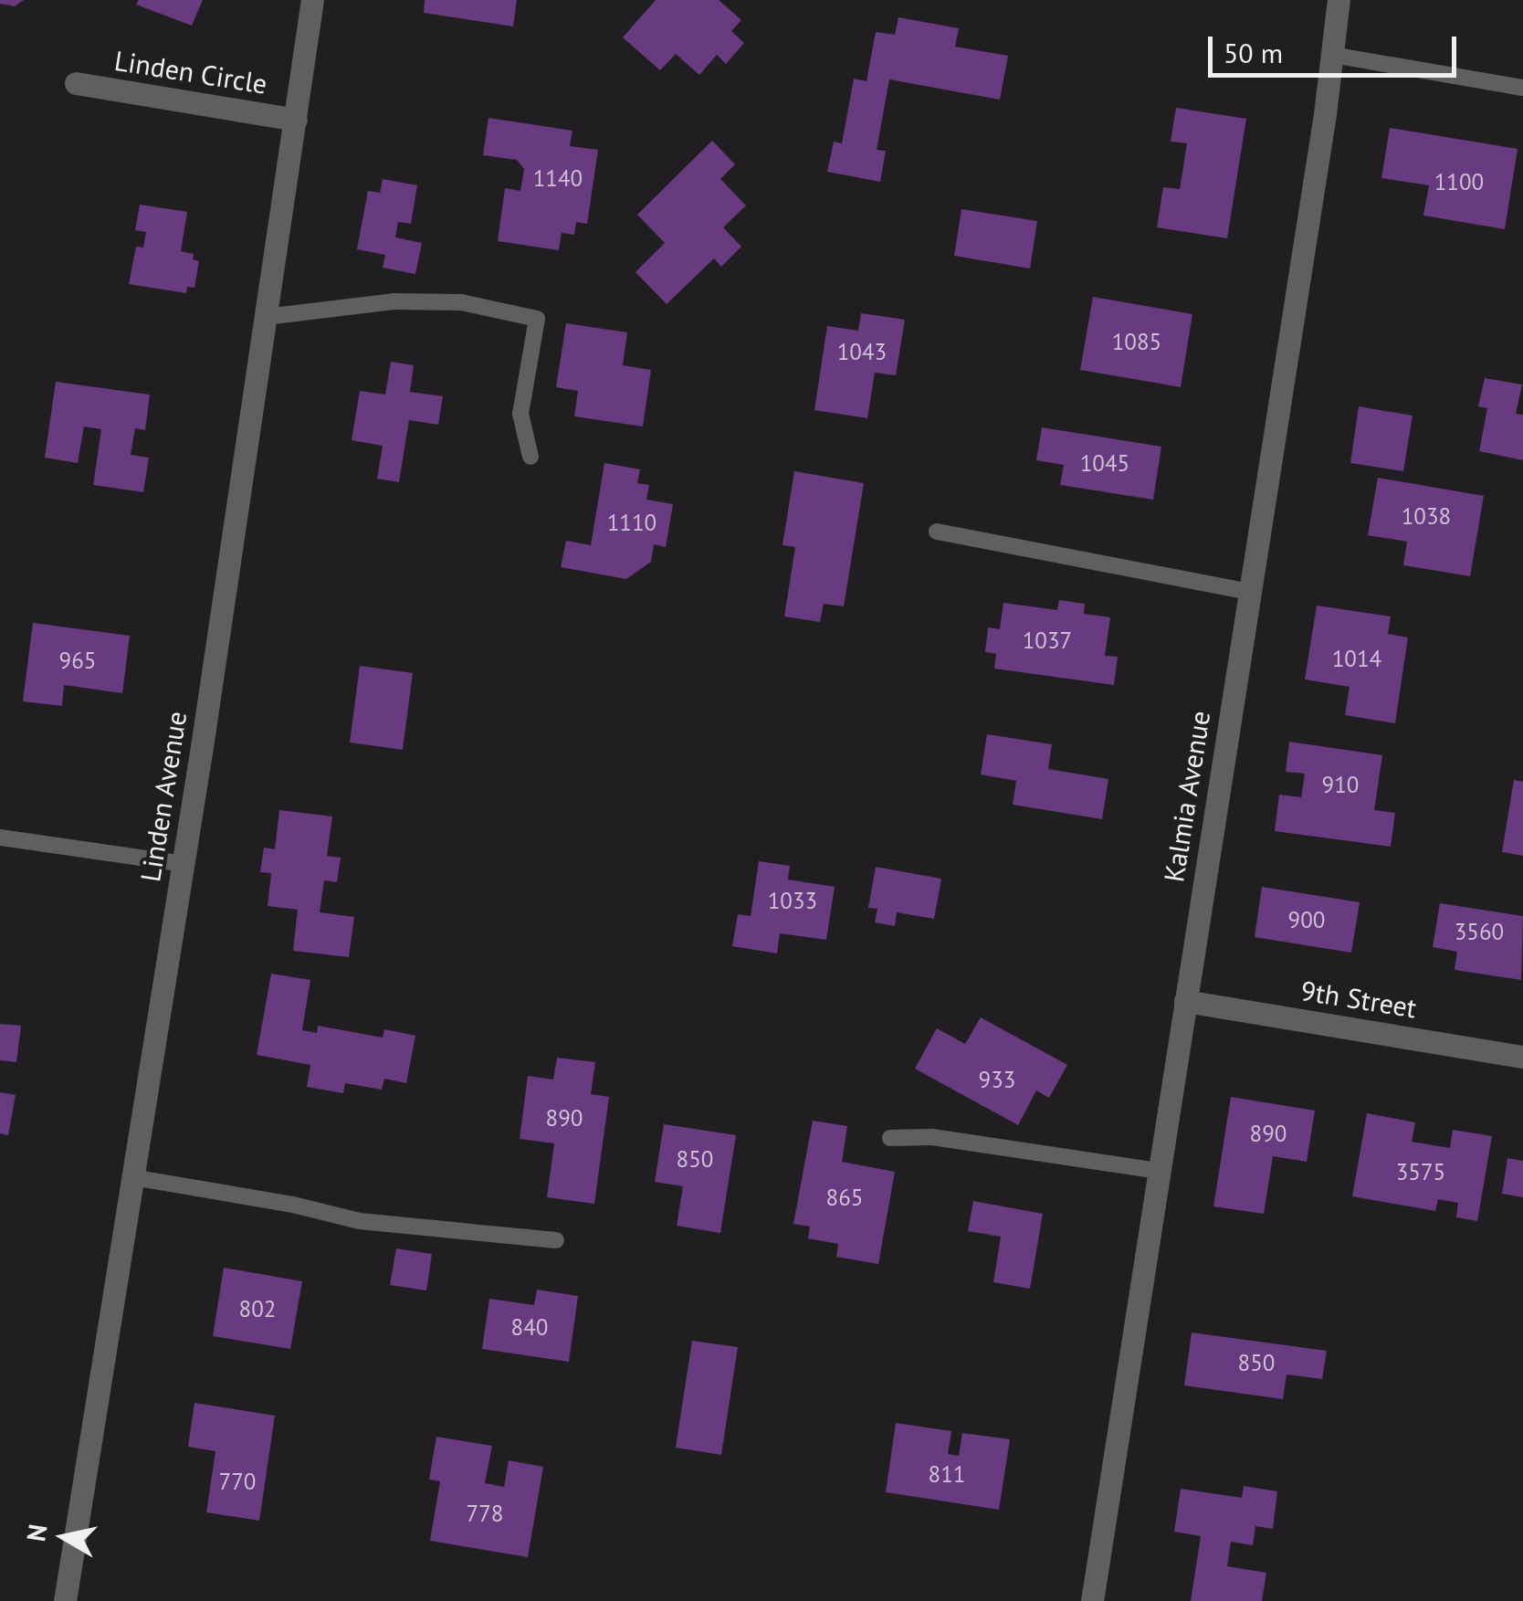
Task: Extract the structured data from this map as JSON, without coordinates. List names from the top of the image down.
{
  "streets": {
    "street": [
      "Linden Circle",
      "Linden Avenue",
      "Kalmia Avenue",
      "9th Street"
    ]
  },
  "crossings": [
    ["Linden Circle", "Linden Avenue"],
    ["Kalmia Avenue", "9th Street"]
  ],
  "house_numbers": [
    "1140",
    "1100",
    "1085",
    "1043",
    "1045",
    "1038",
    "1110",
    "1037",
    "1014",
    "965",
    "910",
    "1033",
    "900",
    "3560",
    "933",
    "890",
    "890",
    "850",
    "3575",
    "865",
    "802",
    "840",
    "850",
    "811",
    "770",
    "778"
  ],
  "scale_bar": "50 m",
  "north": "left"
}
